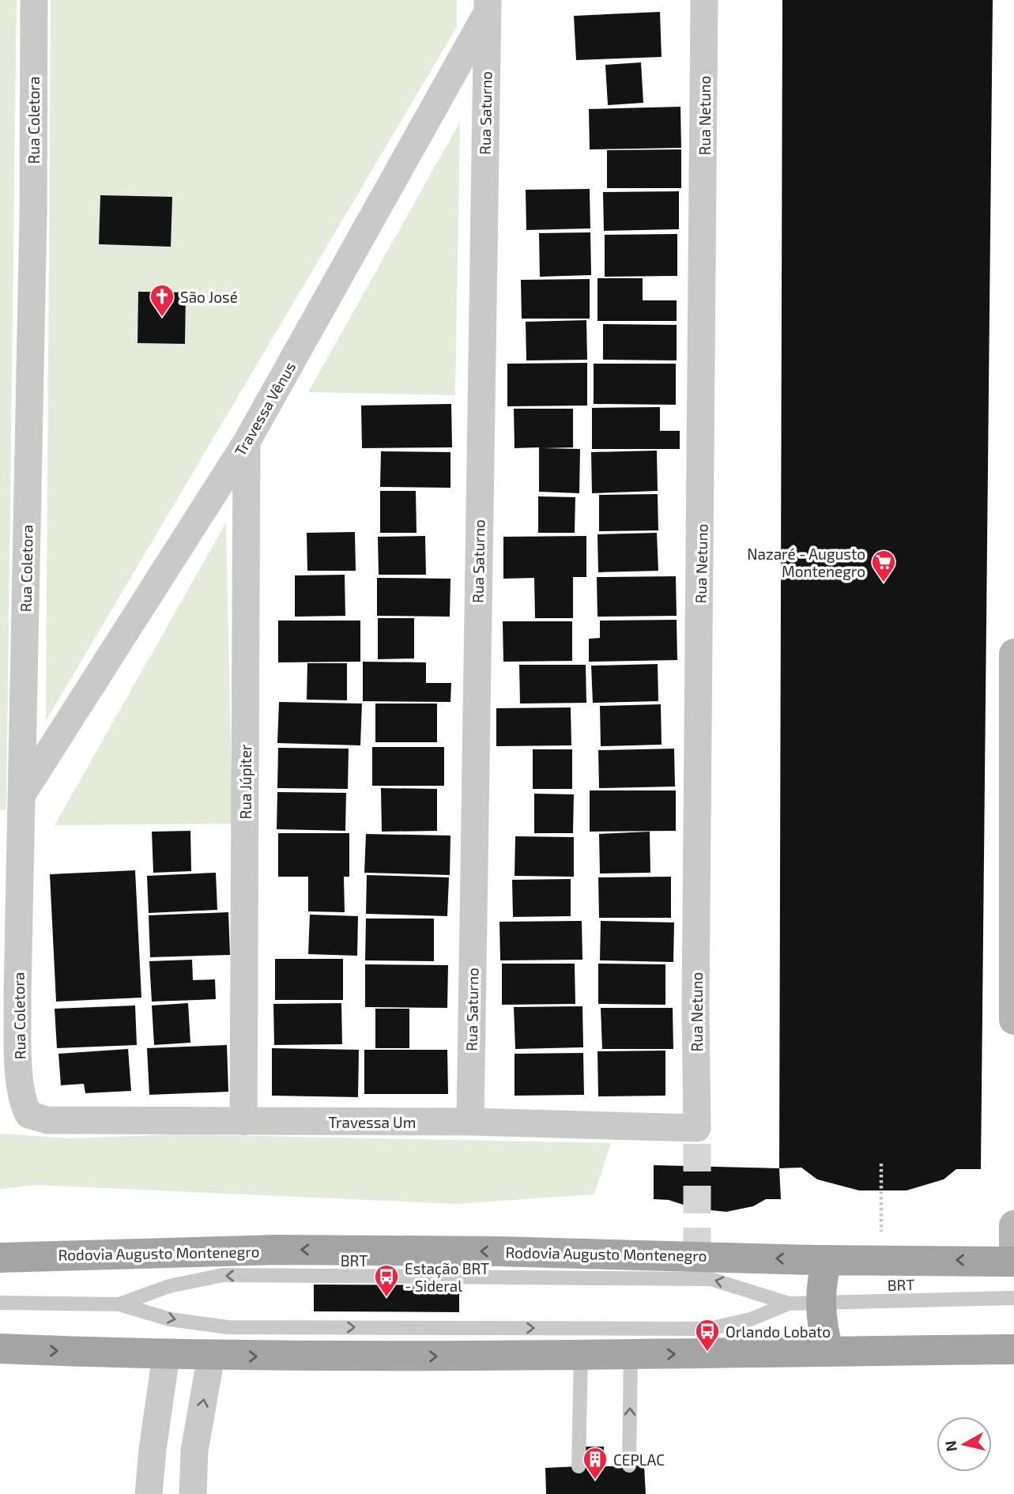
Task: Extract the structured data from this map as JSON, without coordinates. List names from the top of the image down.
{
  "streets": {
    "main road": ["Rodovia Augusto Montenegro"],
    "street": [
      "Rua Saturno",
      "Rua Netuno",
      "Rua Coletora",
      "Travessa Vênus",
      "Rua Júpiter",
      "Travessa Um"
    ],
    "lane": ["BRT"]
  },
  "crossings": [
    ["Rua Saturno", "Travessa Vênus"],
    ["Rua Saturno", "Travessa Um"],
    ["Rua Netuno", "Travessa Um"],
    ["Rua Coletora", "Travessa Vênus"],
    ["Rua Coletora", "Travessa Um"],
    ["Travessa Vênus", "Rua Júpiter"],
    ["Rua Júpiter", "Travessa Um"]
  ],
  "places": {
    "church": ["São José"],
    "supermarket": ["Nazaré - Augusto Montenegro"],
    "bus stop": ["Estação BRT - Sideral", "Orlando Lobato"],
    "building": ["CEPLAC"]
  },
  "north": "left"
}
